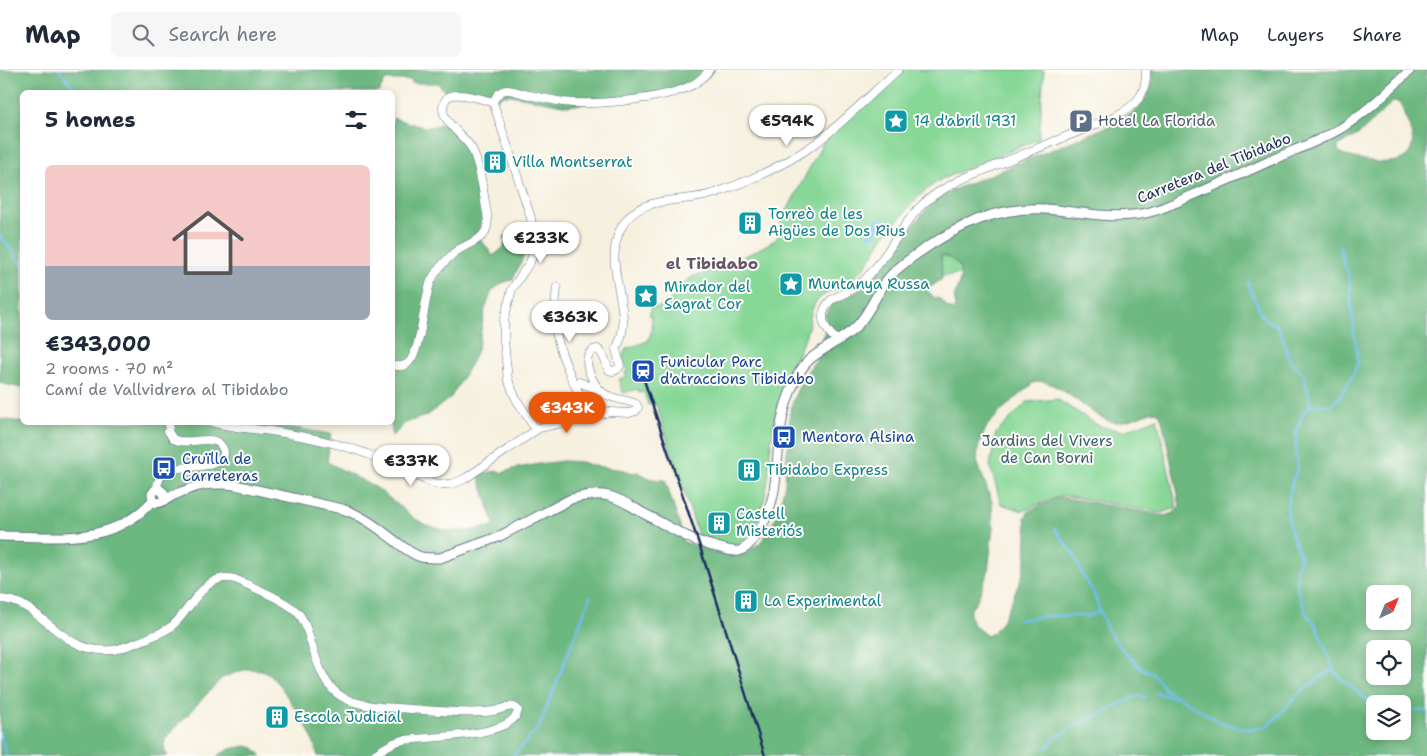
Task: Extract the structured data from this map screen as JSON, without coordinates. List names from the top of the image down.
{
  "streets": {
    "street": ["Carretera del Tibidabo"]
  },
  "districts": ["el Tibidabo"],
  "parks": ["Jardins del Vivers de Can Borni"],
  "places": {
    "place": ["14 d'abril 1931", "Muntanya Russa", "Mirador del Sagrat Cor"],
    "parking": ["Hotel La Florida"],
    "building": [
      "Villa Montserrat",
      "Torreò de les Aigües de Dos Rius",
      "Tibidabo Express",
      "Castell Misteriós",
      "La Experimental",
      "Escola Judicial"
    ],
    "station": ["Funicular Parc d'atraccions Tibidabo"],
    "bus stop": ["Mentora Alsina", "Cruïlla de Carreteras"]
  },
  "north": "top right",
  "page": {
    "header": "Map",
    "search": "Search here",
    "nav": ["Map", "Layers", "Share"],
    "heading": "5 homes",
    "price": [
      "€594K",
      "€233K",
      "€363K",
      "€343K",
      "€337K"
    ],
    "list": [
      {
        "name": "€343,000",
        "note": "2 rooms · 70 m² · Camí de Vallvidrera al Tibidabo"
      }
    ]
  }
}
